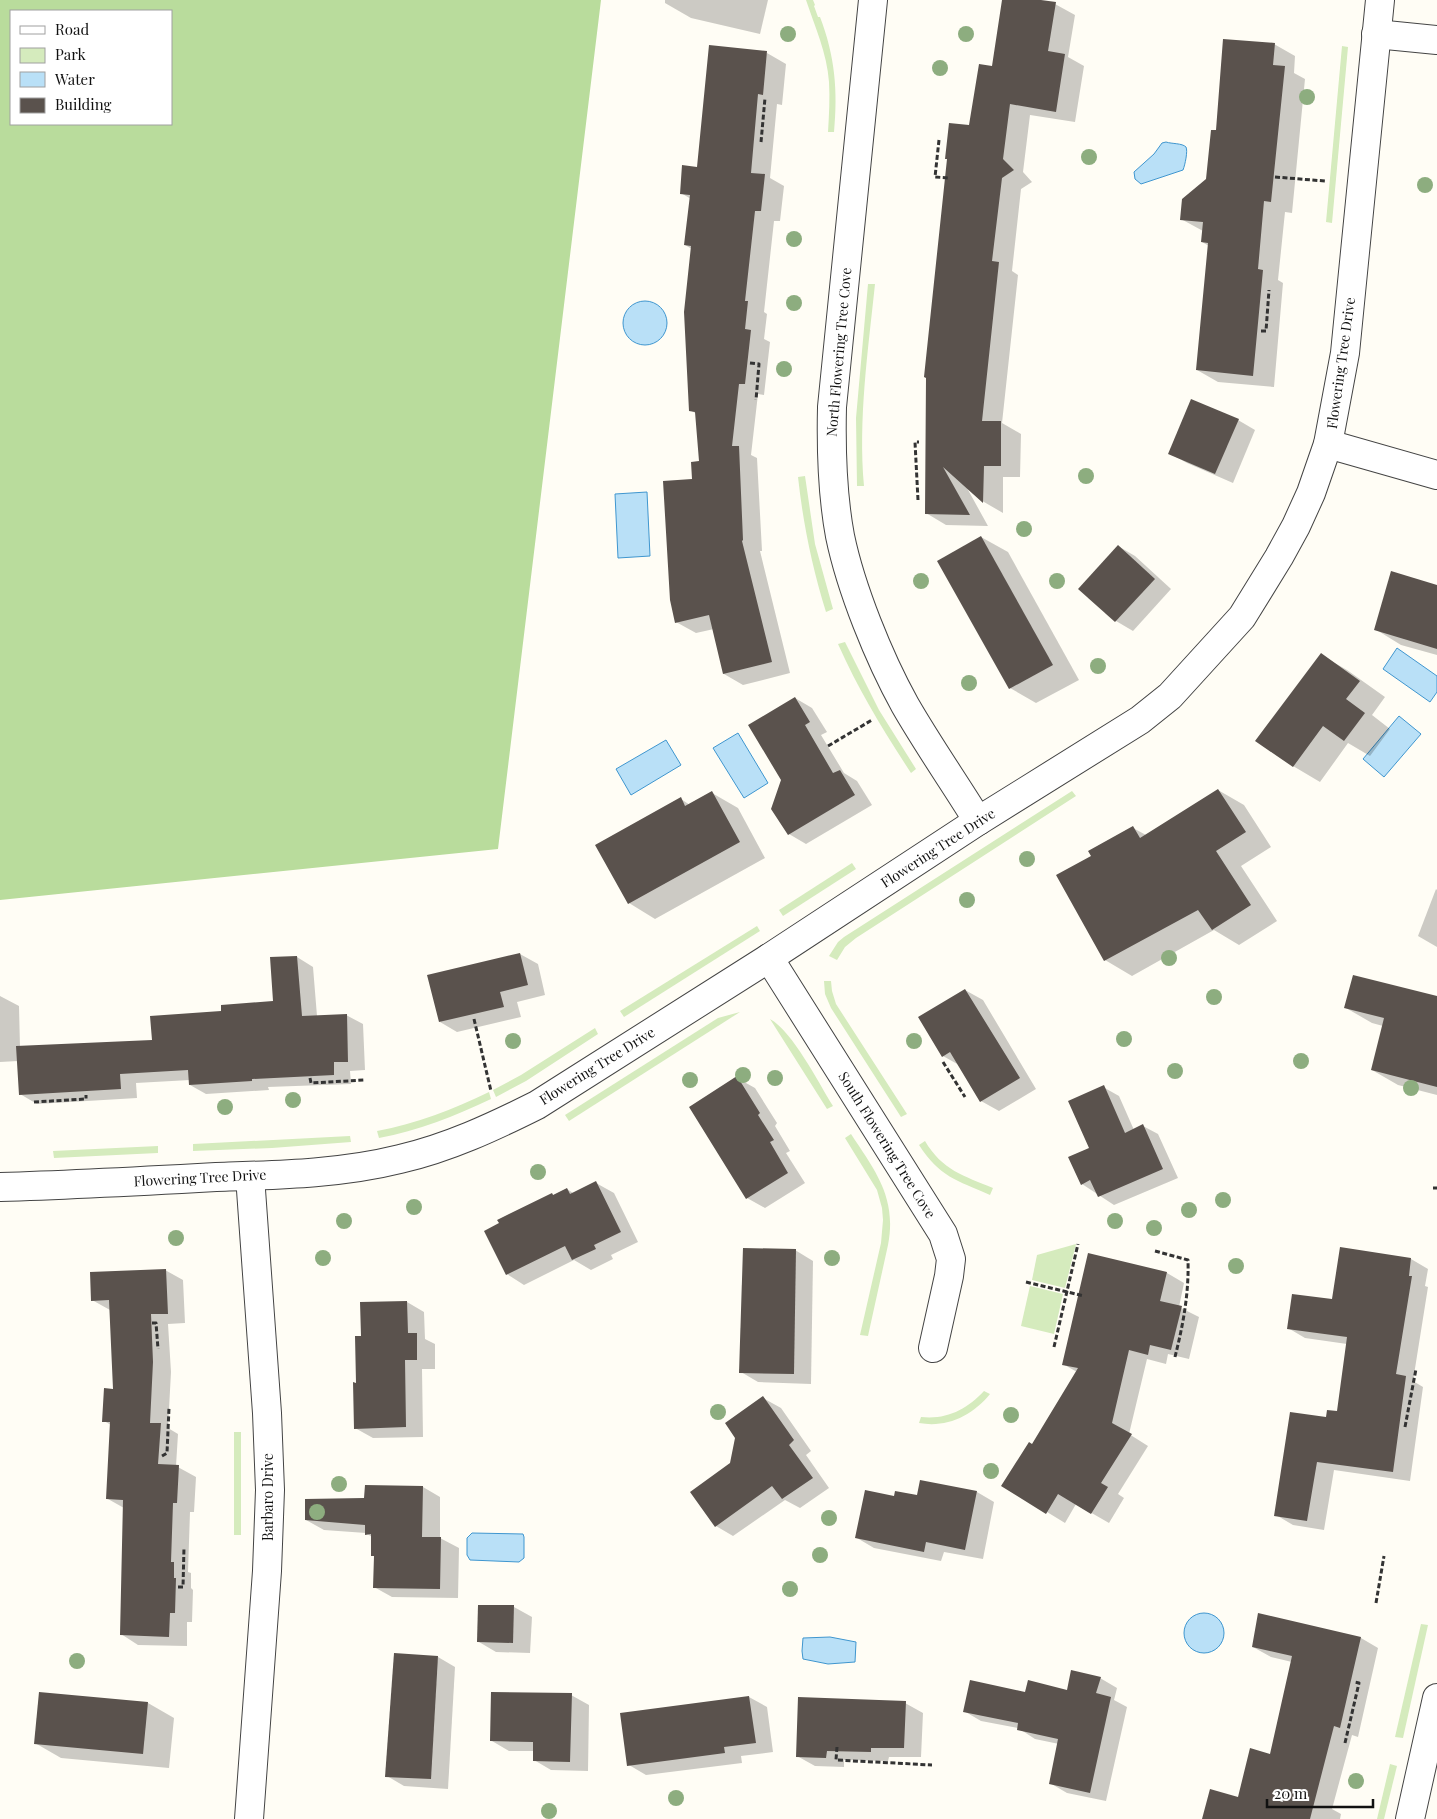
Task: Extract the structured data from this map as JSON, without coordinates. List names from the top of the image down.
{
  "streets": {
    "street": [
      "North Flowering Tree Cove",
      "Flowering Tree Drive",
      "South Flowering Tree Cove",
      "Barbaro Drive"
    ]
  },
  "crossings": [
    ["North Flowering Tree Cove", "Flowering Tree Drive"],
    ["Flowering Tree Drive", "South Flowering Tree Cove"],
    ["Flowering Tree Drive", "Barbaro Drive"]
  ],
  "legend": [
    "Road",
    "Park",
    "Water",
    "Building"
  ],
  "scale_bar": "20 m"
}
